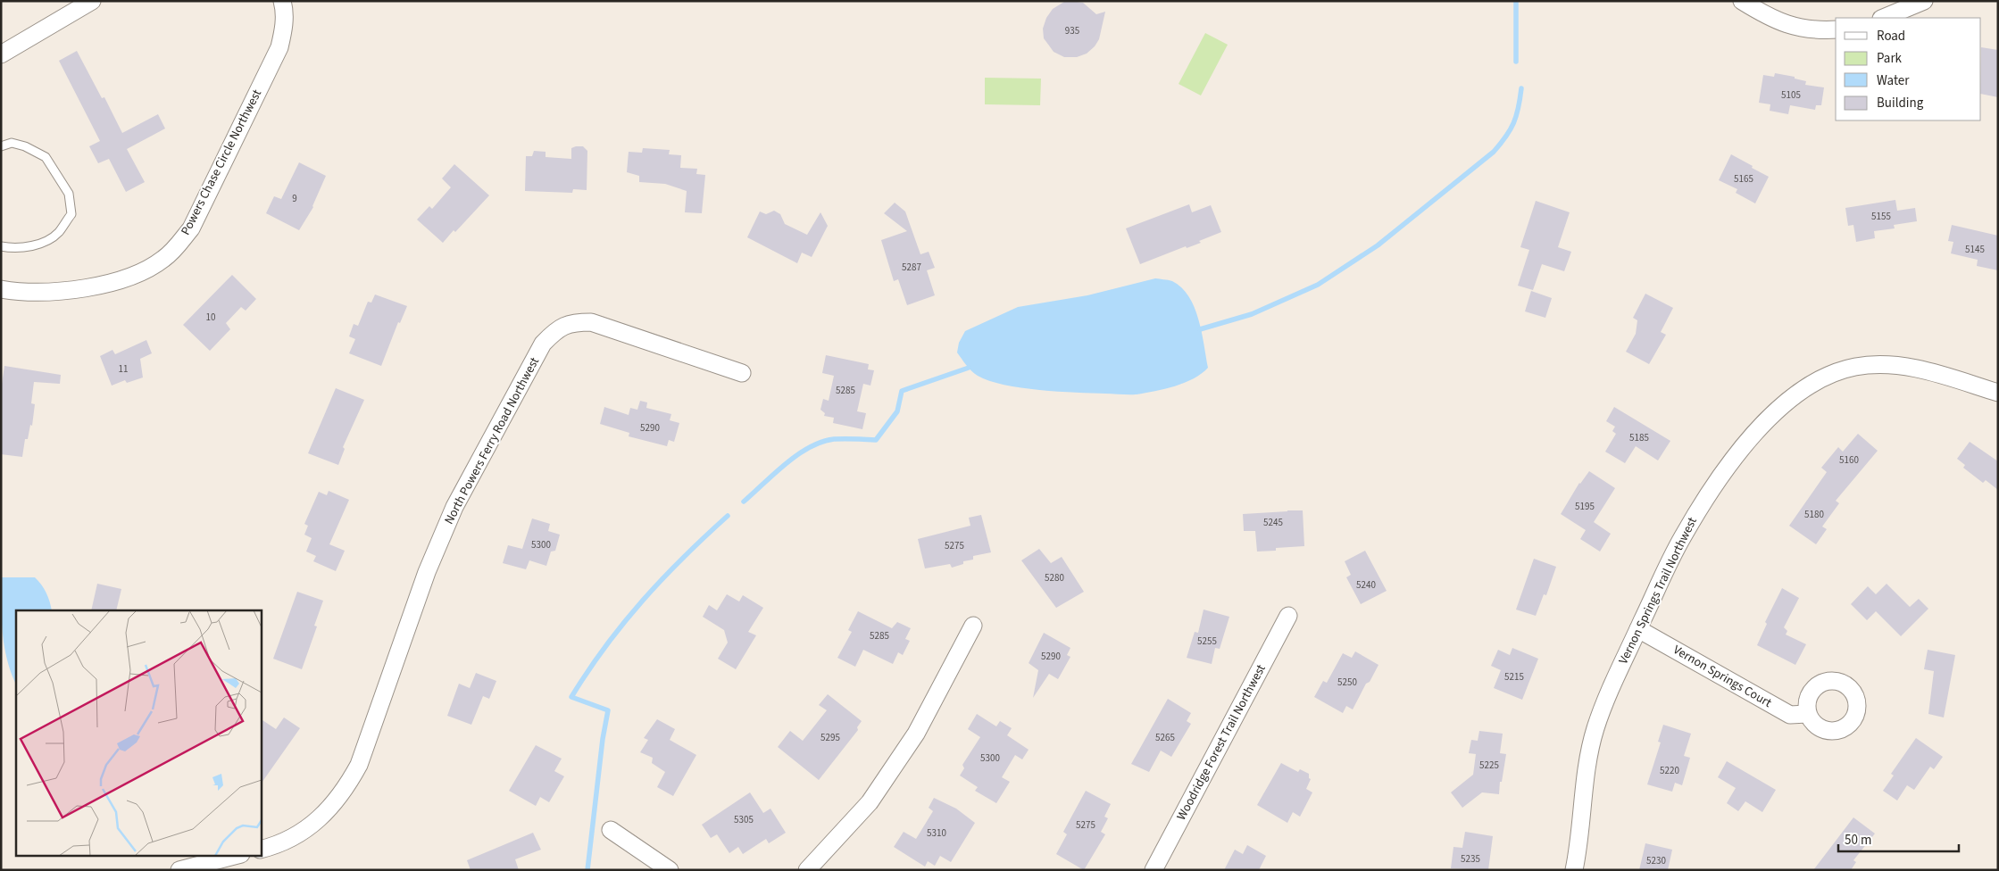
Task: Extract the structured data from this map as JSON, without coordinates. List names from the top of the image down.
{
  "streets": {
    "street": [
      "Powers Chase Circle Northwest",
      "North Powers Ferry Road Northwest",
      "Vernon Springs Trail Northwest",
      "Vernon Springs Court",
      "Woodridge Forest Trail Northwest"
    ]
  },
  "crossings": [
    ["Vernon Springs Trail Northwest", "Vernon Springs Court"]
  ],
  "house_numbers": [
    "935",
    "5105",
    "5165",
    "9",
    "5155",
    "5145",
    "5287",
    "10",
    "11",
    "5285",
    "5290",
    "5185",
    "5160",
    "5195",
    "5180",
    "5245",
    "5300",
    "5275",
    "5280",
    "5240",
    "5285",
    "5255",
    "5290",
    "5215",
    "5250",
    "5295",
    "5265",
    "5300",
    "5225",
    "5220",
    "5305",
    "5275",
    "5310",
    "5235",
    "5230"
  ],
  "legend": [
    "Road",
    "Park",
    "Water",
    "Building"
  ],
  "scale_bar": "50 m"
}
